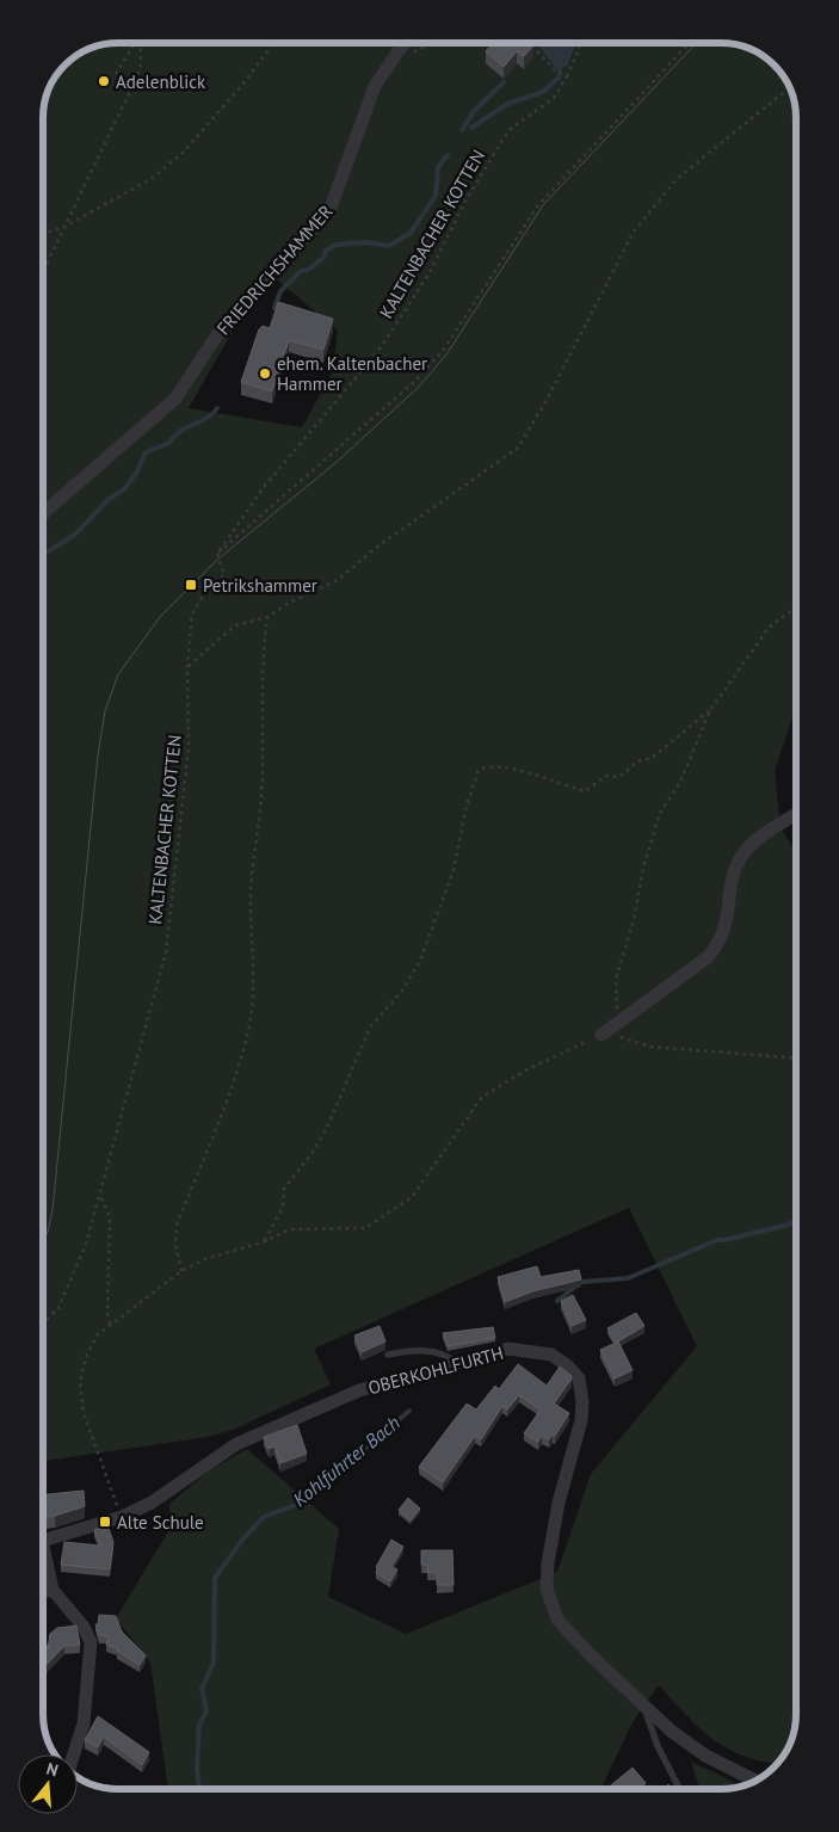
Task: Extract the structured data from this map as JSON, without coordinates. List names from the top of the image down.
{
  "streets": {
    "street": ["FRIEDRICHSHAMMER", "OBERKOHLFURTH"],
    "path": ["KALTENBACHER KOTTEN"]
  },
  "water": ["Kohlfuhrter Bach"],
  "places": {
    "other": ["Adelenblick", "ehem. Kaltenbacher Hammer"],
    "transit": ["Petrikshammer", "Alte Schule"]
  },
  "north": "top"
}
